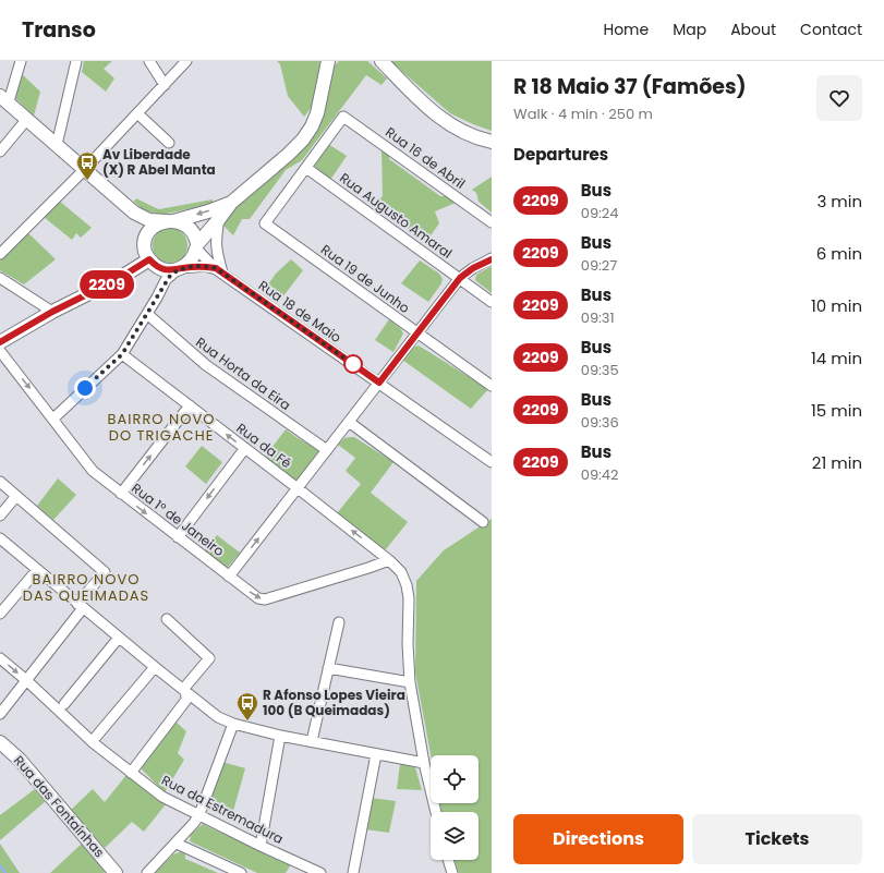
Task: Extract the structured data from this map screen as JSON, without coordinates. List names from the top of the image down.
{
  "streets": {
    "street": [
      "Rua 16 de Abril",
      "Rua Augusto Amaral",
      "Rua 19 de Junho",
      "Rua 18 de Maio",
      "Rua Horta da Eira",
      "Rua da Fé",
      "Rua 1º de Janeiro",
      "Rua das Fontaínhas",
      "Rua da Estremadura"
    ]
  },
  "crossings": [
    ["Rua 16 de Abril", "Rua Augusto Amaral"],
    ["Rua 16 de Abril", "Rua 19 de Junho"],
    ["Rua Augusto Amaral", "Rua 19 de Junho"],
    ["Rua da Fé", "Rua 1º de Janeiro"]
  ],
  "one_way": ["Rua 1º de Janeiro"],
  "districts": ["BAIRRO NOVO DO TRIGACHE", "BAIRRO NOVO DAS QUEIMADAS"],
  "places": {
    "bus stop": ["Av Liberdade (X) R Abel Manta", "R Afonso Lopes Vieira 100 (B Queimadas)"]
  },
  "lines": ["bus line 2209"],
  "page": {
    "header": "Transo",
    "nav": [
      "Home",
      "Map",
      "About",
      "Contact"
    ],
    "on_map": "2209",
    "heading": [
      ["R 18 Maio 37 (Famões)", "Walk · 4 min · 250 m"],
      "Departures"
    ],
    "list": [
      {
        "mark": "2209",
        "name": "Bus",
        "note": "09:24",
        "value": "3 min"
      },
      {
        "mark": "2209",
        "name": "Bus",
        "note": "09:27",
        "value": "6 min"
      },
      {
        "mark": "2209",
        "name": "Bus",
        "note": "09:31",
        "value": "10 min"
      },
      {
        "mark": "2209",
        "name": "Bus",
        "note": "09:35",
        "value": "14 min"
      },
      {
        "mark": "2209",
        "name": "Bus",
        "note": "09:36",
        "value": "15 min"
      },
      {
        "mark": "2209",
        "name": "Bus",
        "note": "09:42",
        "value": "21 min"
      }
    ],
    "buttons": ["Directions", "Tickets"]
  }
}
